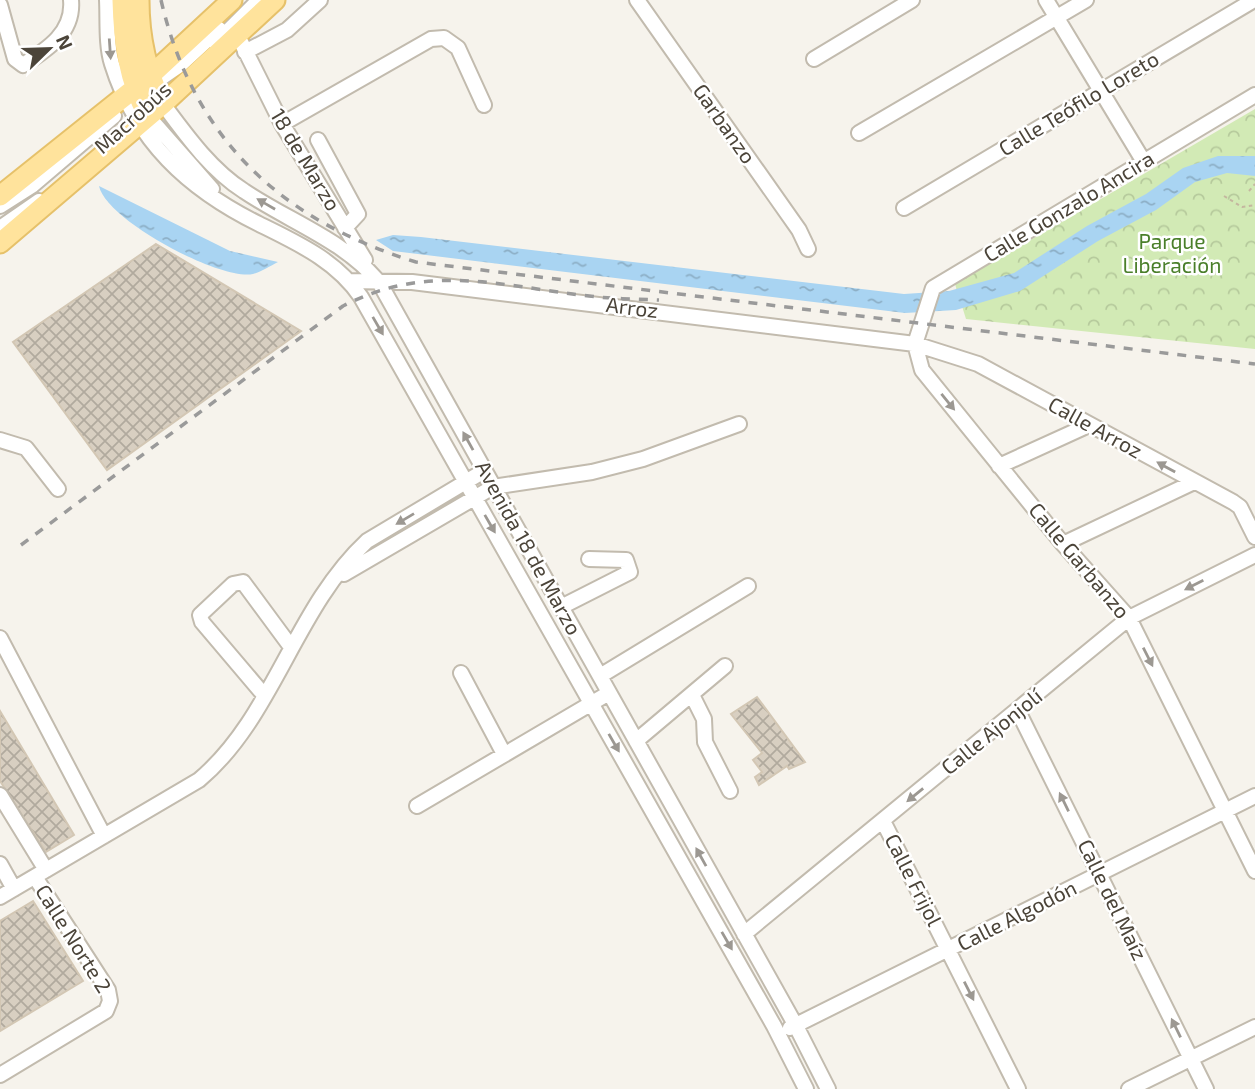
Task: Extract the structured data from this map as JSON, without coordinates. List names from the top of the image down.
{
  "streets": {
    "street": [
      "Calle Teófilo Loreto",
      "Macrobús",
      "Garbanzo",
      "18 de Marzo",
      "Calle Gonzalo Ancira",
      "Arroz",
      "Calle Arroz",
      "Avenida 18 de Marzo",
      "Calle Garbanzo",
      "Calle Ajonjolí",
      "Calle Frijol",
      "Calle del Maíz",
      "Calle Algodón",
      "Calle Norte 2"
    ]
  },
  "crossings": [
    ["Macrobús", "Avenida 18 de Marzo"],
    ["18 de Marzo", "Arroz"],
    ["18 de Marzo", "Avenida 18 de Marzo"],
    ["Calle Gonzalo Ancira", "Arroz"],
    ["Calle Gonzalo Ancira", "Calle Arroz"],
    ["Calle Gonzalo Ancira", "Calle Garbanzo"],
    ["Arroz", "Calle Arroz"],
    ["Arroz", "Avenida 18 de Marzo"],
    ["Arroz", "Calle Garbanzo"],
    ["Calle Arroz", "Calle Garbanzo"],
    ["Avenida 18 de Marzo", "Calle Ajonjolí"],
    ["Avenida 18 de Marzo", "Calle Algodón"],
    ["Calle Garbanzo", "Calle Ajonjolí"],
    ["Calle Garbanzo", "Calle Algodón"],
    ["Calle Ajonjolí", "Calle Frijol"],
    ["Calle Ajonjolí", "Calle del Maíz"],
    ["Calle Frijol", "Calle Algodón"],
    ["Calle del Maíz", "Calle Algodón"]
  ],
  "one_way": ["Calle Garbanzo", "Calle Frijol", "Calle del Maíz"],
  "parks": ["Parque Liberación"],
  "north": "top right"
}
